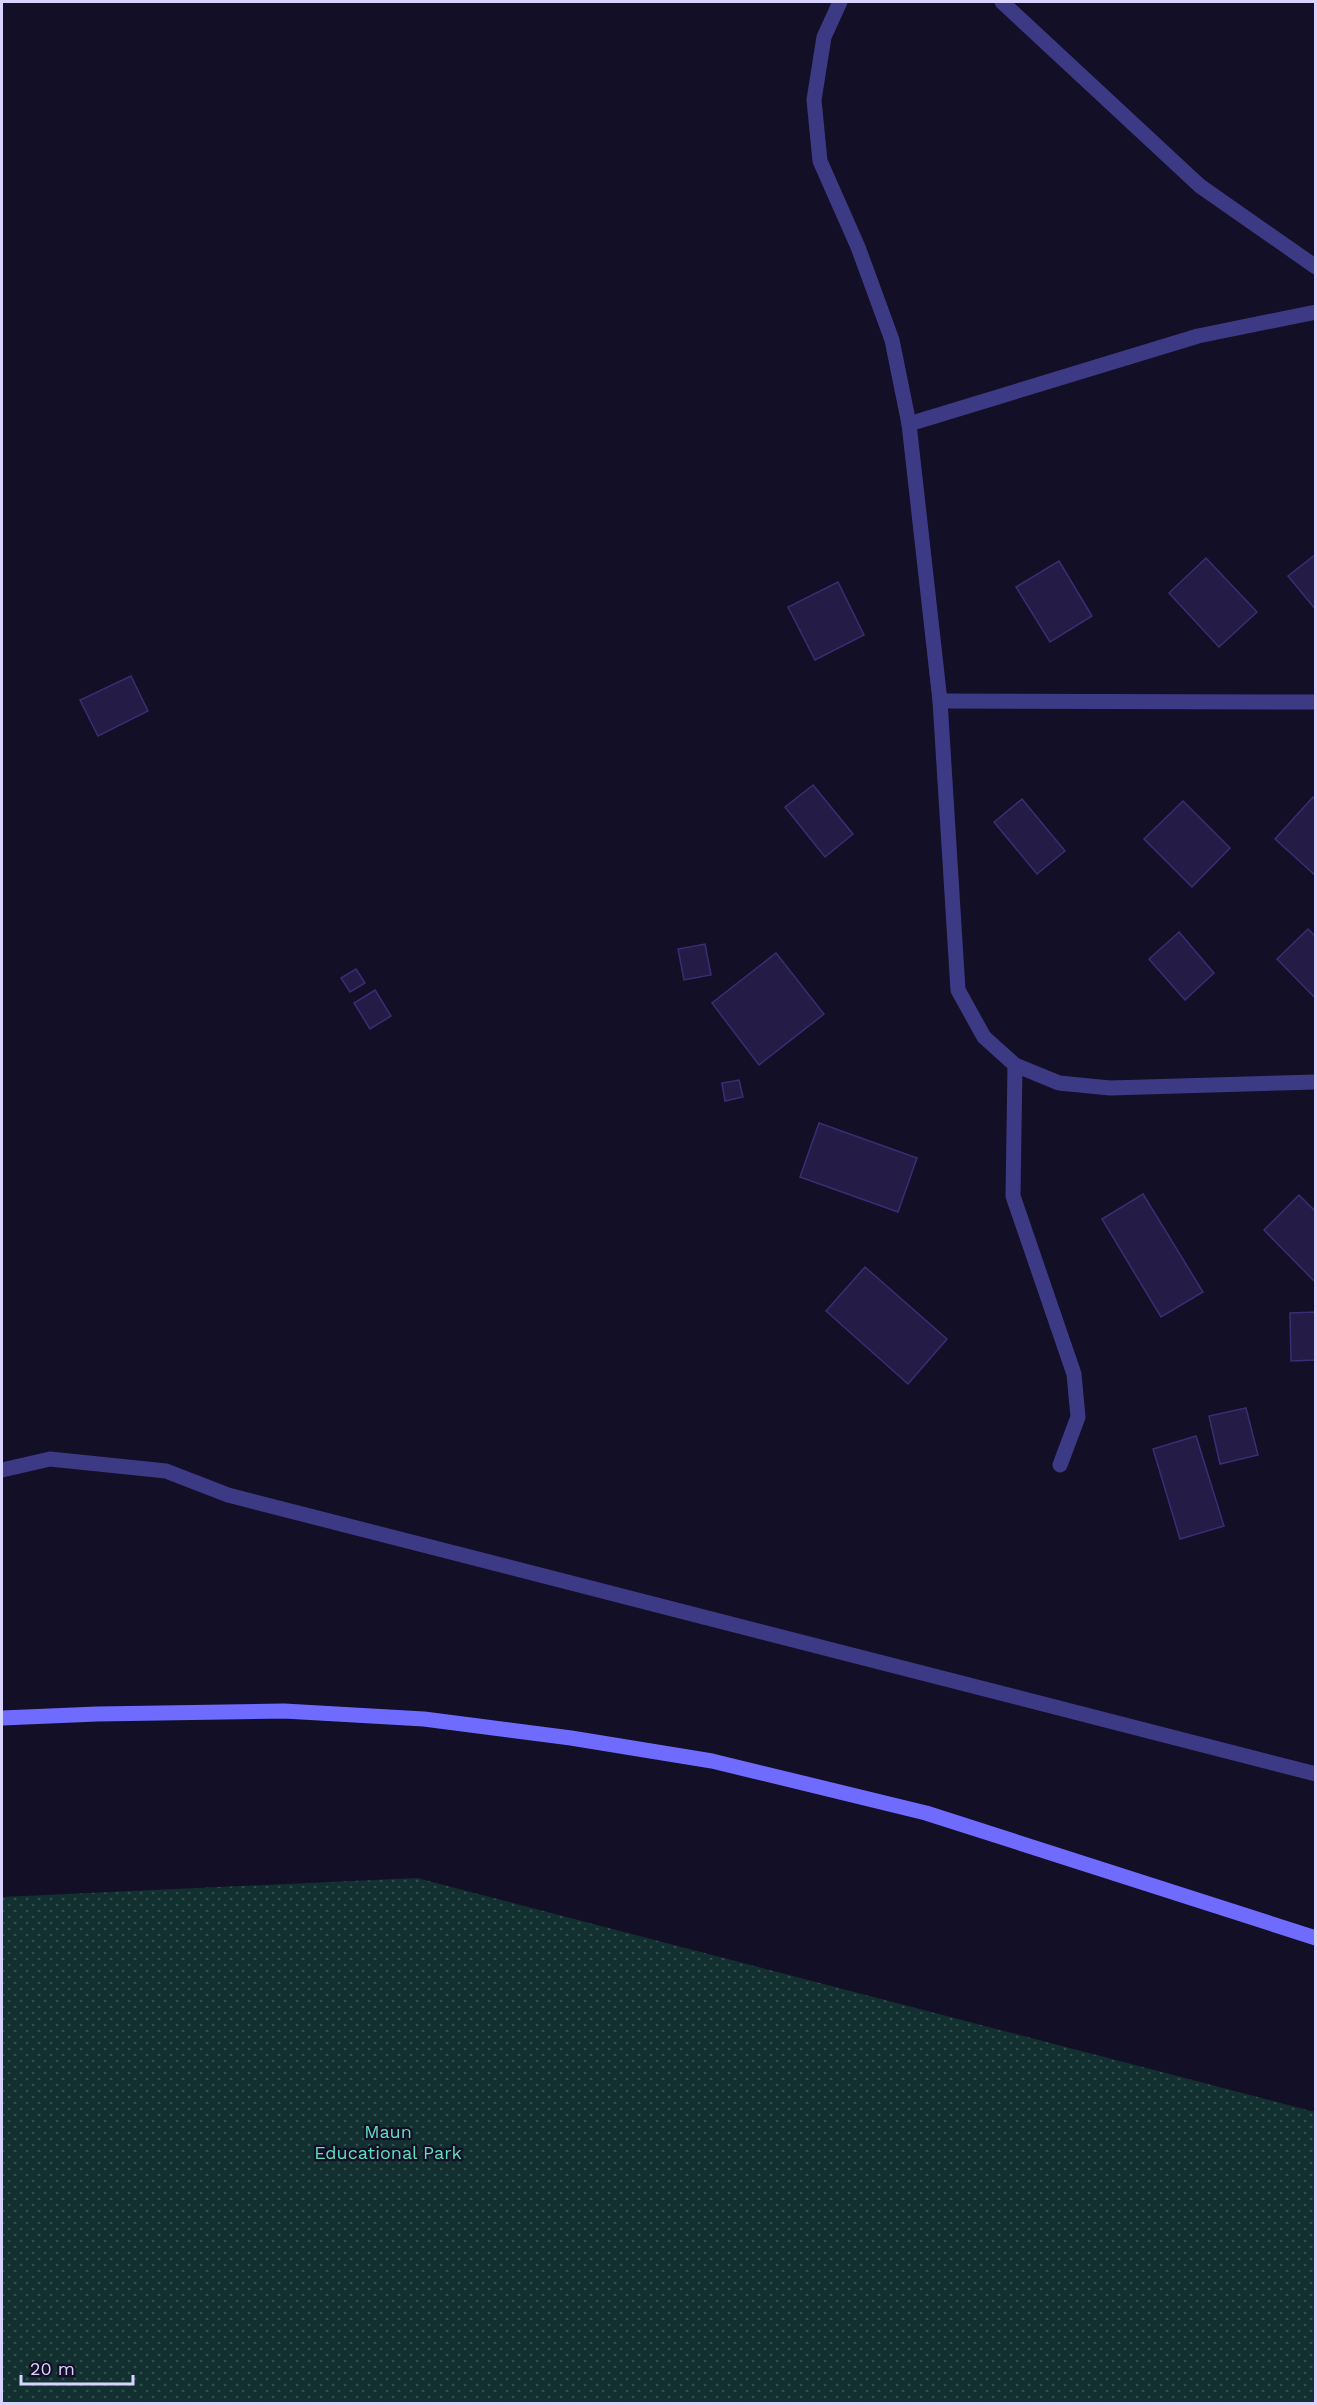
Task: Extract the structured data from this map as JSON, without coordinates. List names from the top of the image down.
{
  "parks": ["Maun Educational Park"],
  "scale_bar": "20 m"
}
